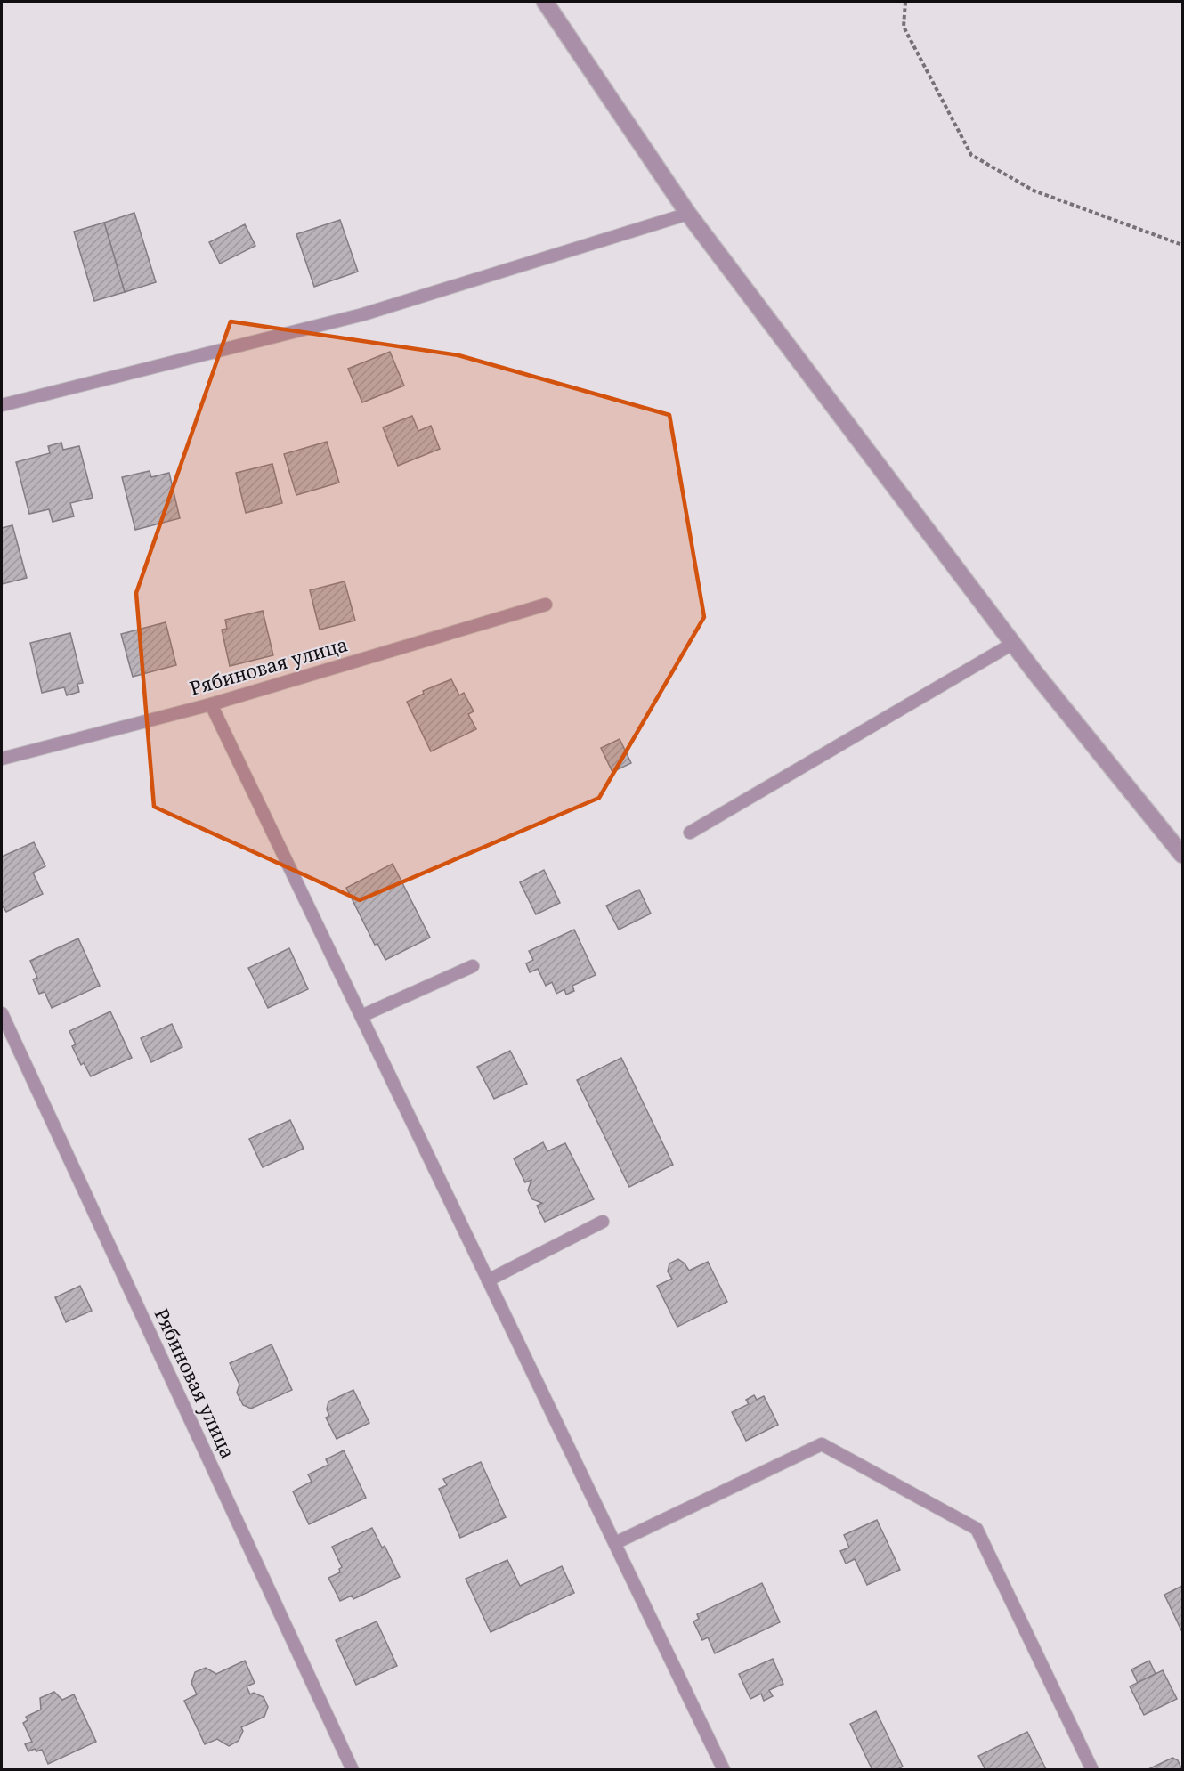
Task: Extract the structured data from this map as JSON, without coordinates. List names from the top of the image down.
{
  "streets": {
    "lane": ["Рябиновая улица"]
  }
}
